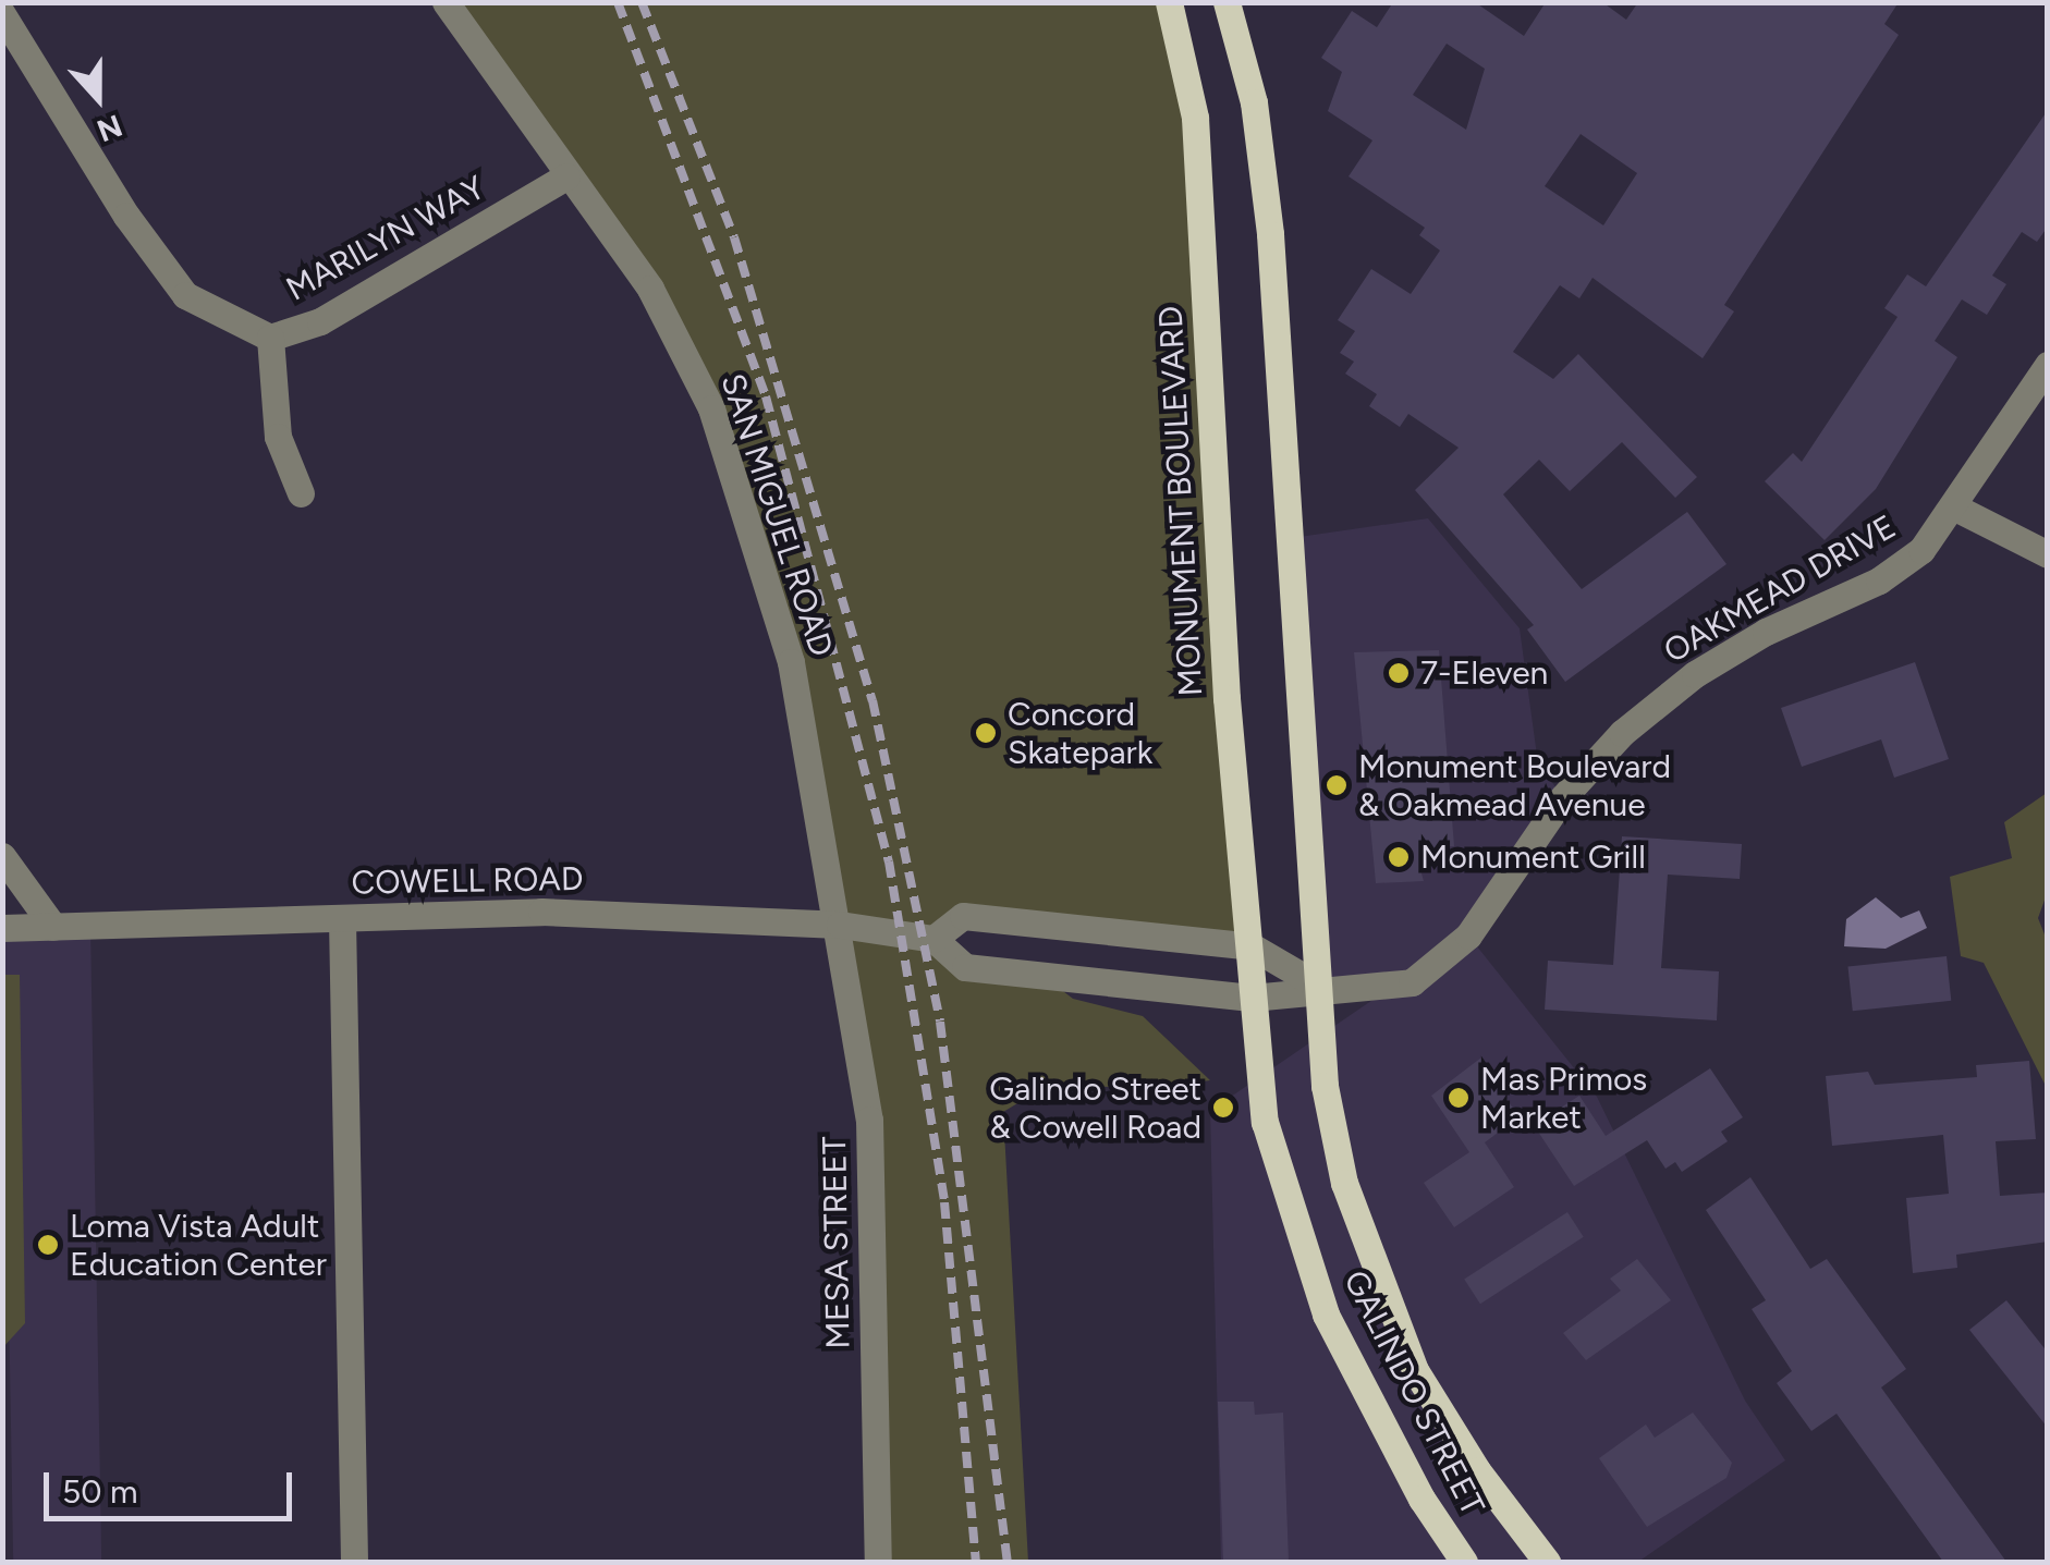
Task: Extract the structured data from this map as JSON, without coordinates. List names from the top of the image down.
{
  "streets": {
    "main road": ["MONUMENT BOULEVARD", "GALINDO STREET"],
    "street": [
      "MARILYN WAY",
      "SAN MIGUEL ROAD",
      "OAKMEAD DRIVE",
      "COWELL ROAD",
      "MESA STREET"
    ]
  },
  "crossings": [
    ["MARILYN WAY", "SAN MIGUEL ROAD"],
    ["MONUMENT BOULEVARD", "COWELL ROAD"],
    ["MONUMENT BOULEVARD", "GALINDO STREET"],
    ["SAN MIGUEL ROAD", "COWELL ROAD"],
    ["SAN MIGUEL ROAD", "MESA STREET"],
    ["OAKMEAD DRIVE", "COWELL ROAD"],
    ["OAKMEAD DRIVE", "GALINDO STREET"],
    ["COWELL ROAD", "MESA STREET"],
    ["COWELL ROAD", "GALINDO STREET"]
  ],
  "places": [
    "7-Eleven",
    "Concord Skatepark",
    "Monument Boulevard & Oakmead Avenue",
    "Monument Grill",
    "Mas Primos Market",
    "Galindo Street & Cowell Road",
    "Loma Vista Adult Education Center"
  ],
  "scale_bar": "50 m",
  "north": "bottom"
}
